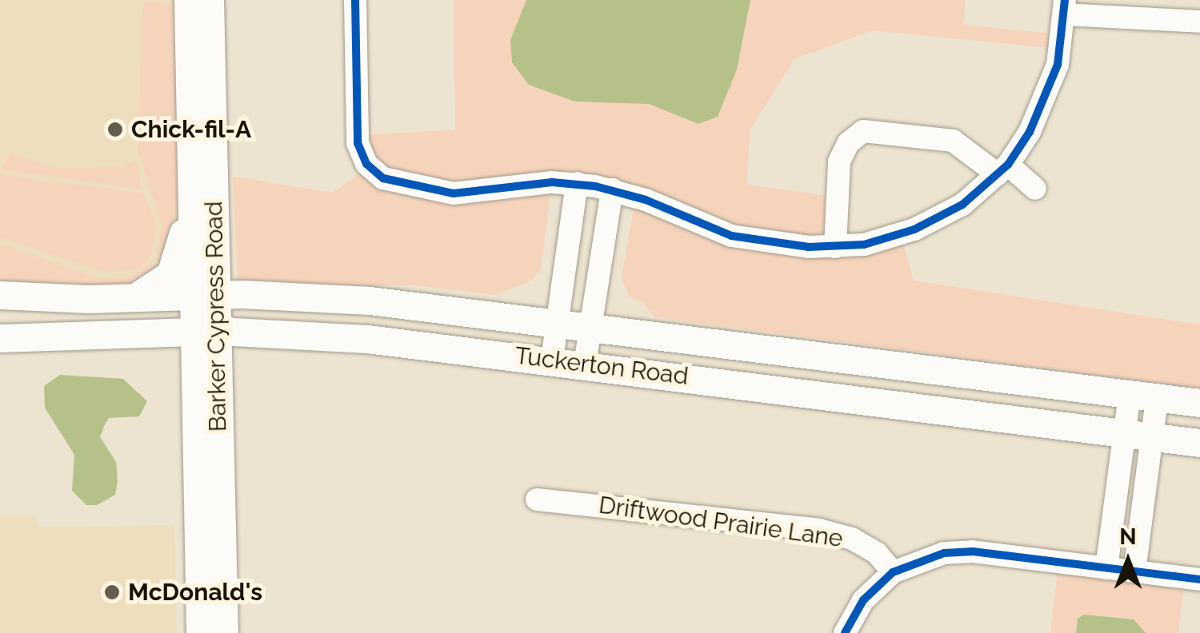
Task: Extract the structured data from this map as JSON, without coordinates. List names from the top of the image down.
{
  "streets": {
    "main road": ["Barker Cypress Road", "Tuckerton Road"],
    "street": ["Driftwood Prairie Lane"]
  },
  "crossings": [
    ["Barker Cypress Road", "Tuckerton Road"]
  ],
  "places": ["Chick-fil-A", "McDonald's"],
  "north": "top"
}
